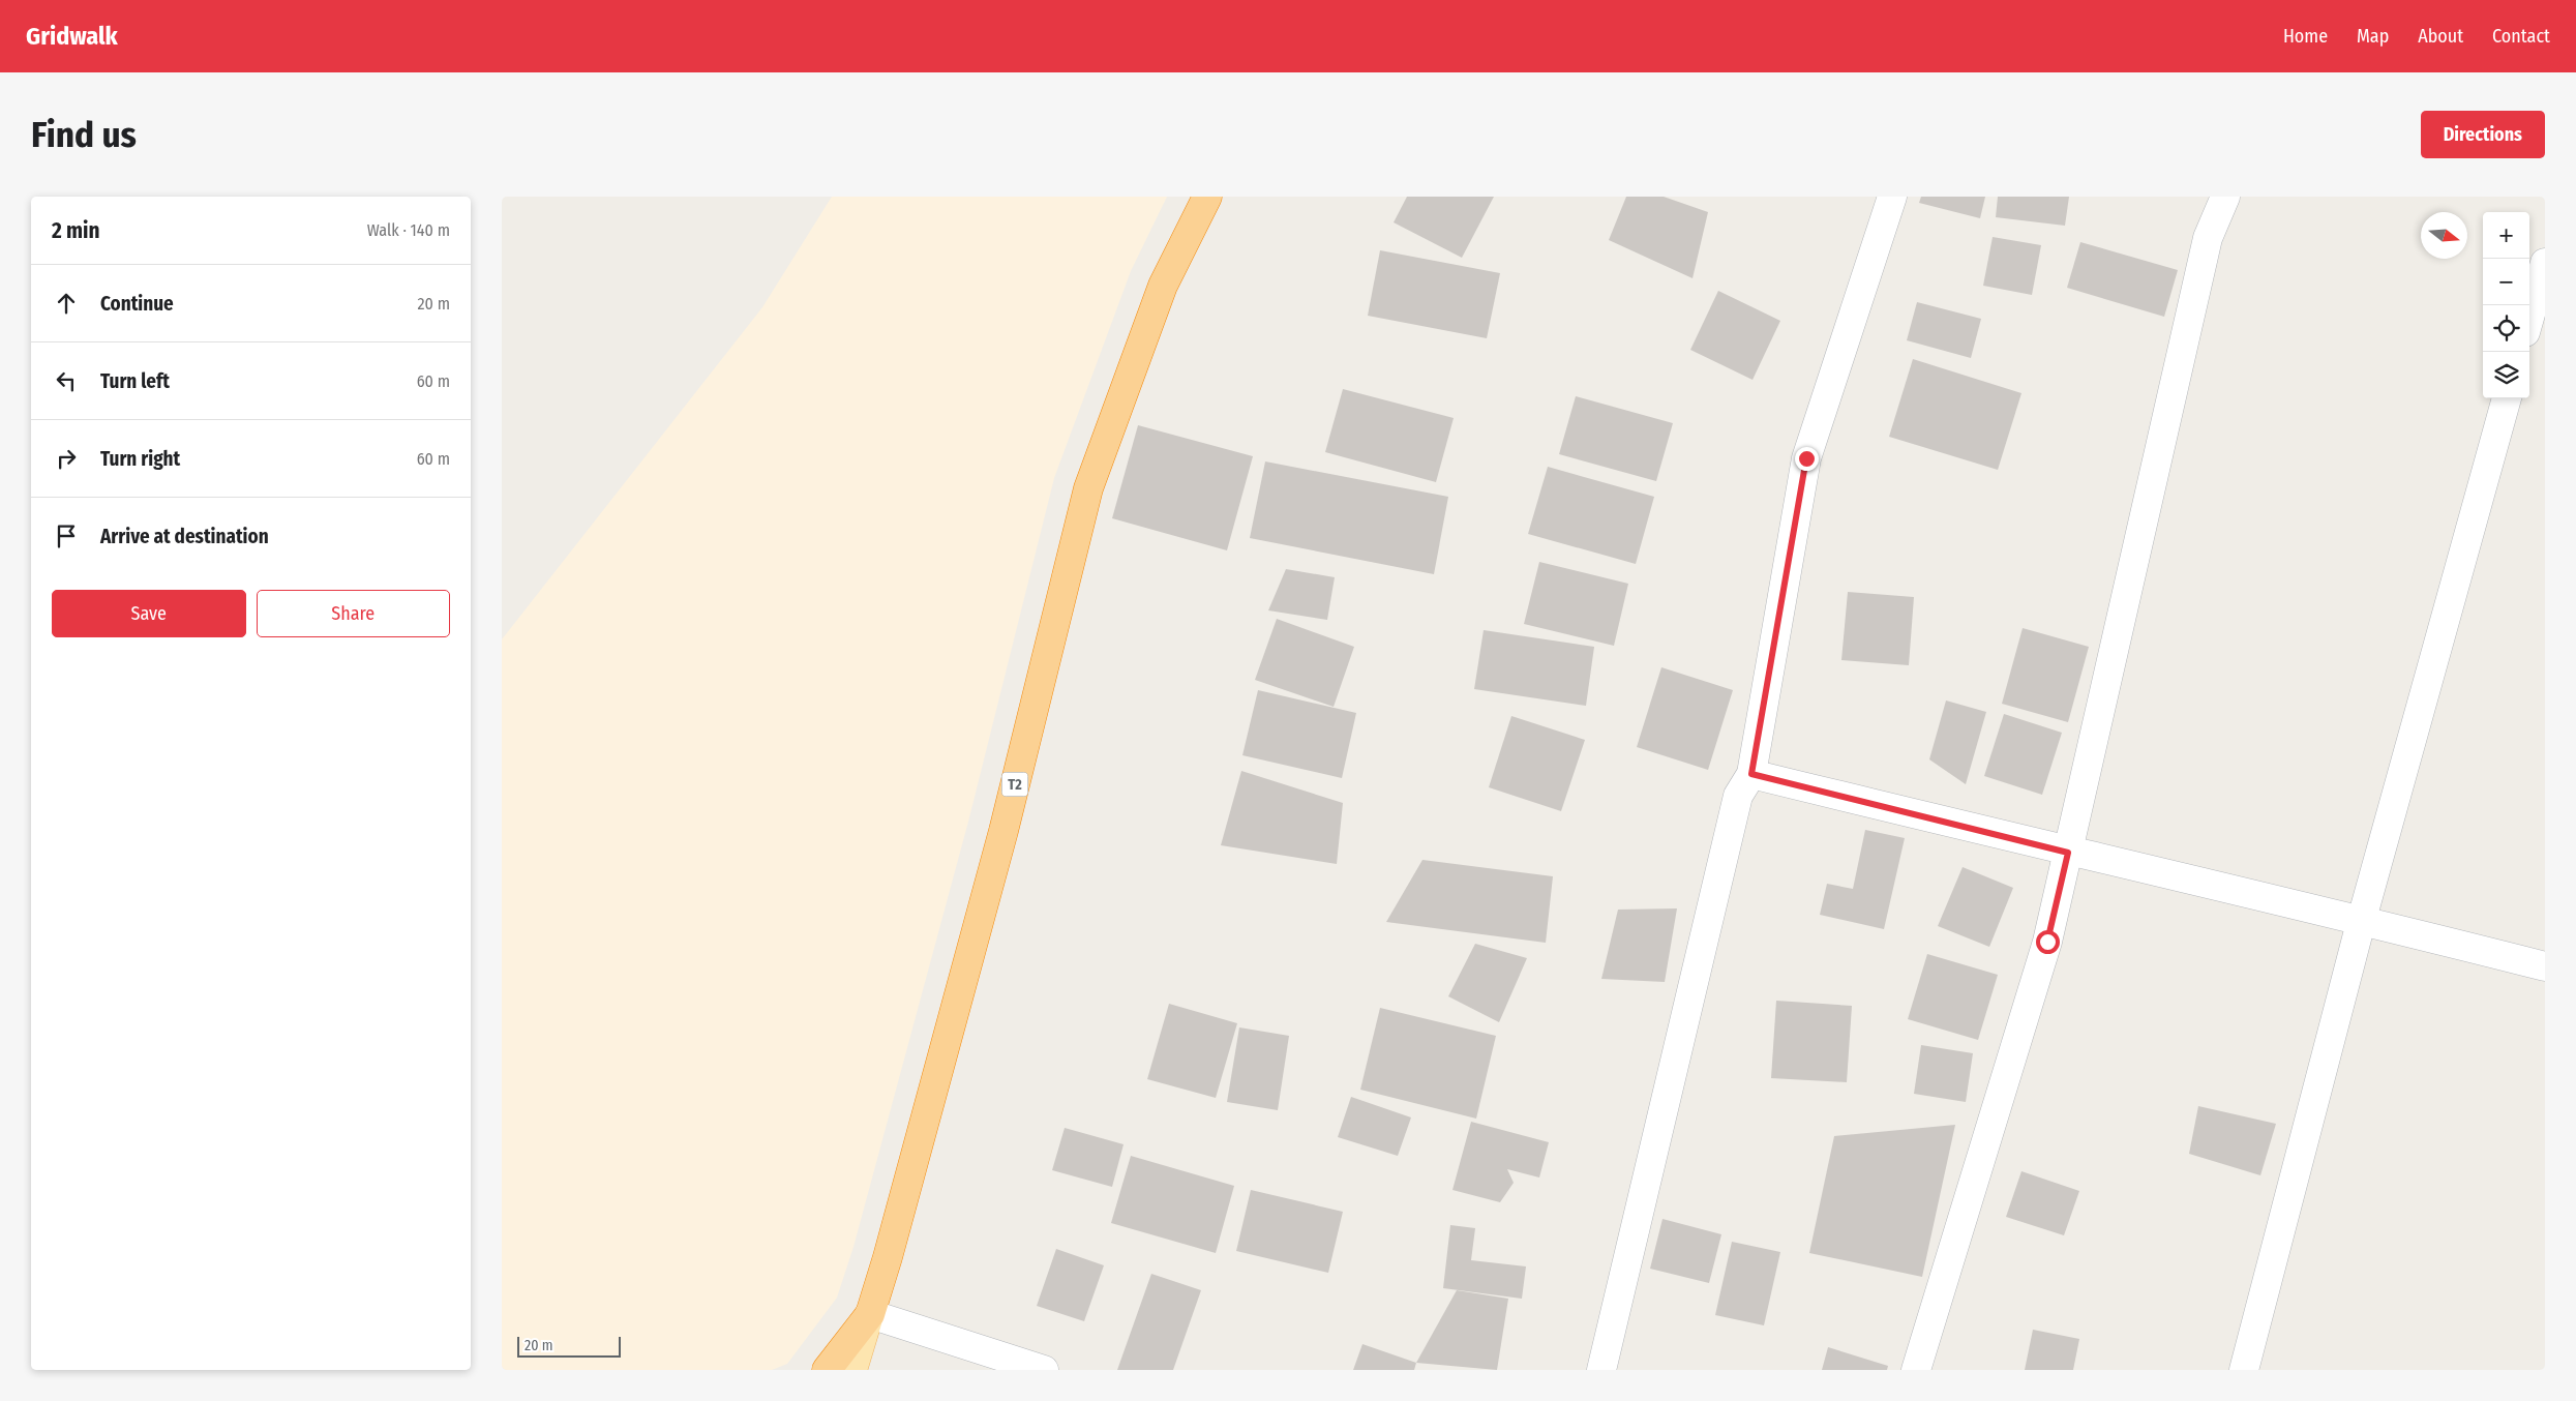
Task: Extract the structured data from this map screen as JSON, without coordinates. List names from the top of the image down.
{
  "streets": {
    "highway": ["T2"]
  },
  "scale_bar": "20 m",
  "north": "right",
  "page": {
    "header": "Gridwalk",
    "nav": [
      "Home",
      "Map",
      "About",
      "Contact"
    ],
    "buttons": [
      "Directions",
      ["Save", "Share"]
    ],
    "title": "Find us",
    "heading": ["2 min", "Walk · 140 m"],
    "map_buttons": ["+", "−"],
    "list": [
      ["Continue", "20 m"],
      ["Turn left", "60 m"],
      ["Turn right", "60 m"],
      "Arrive at destination"
    ],
    "scale": "20 m"
  }
}
